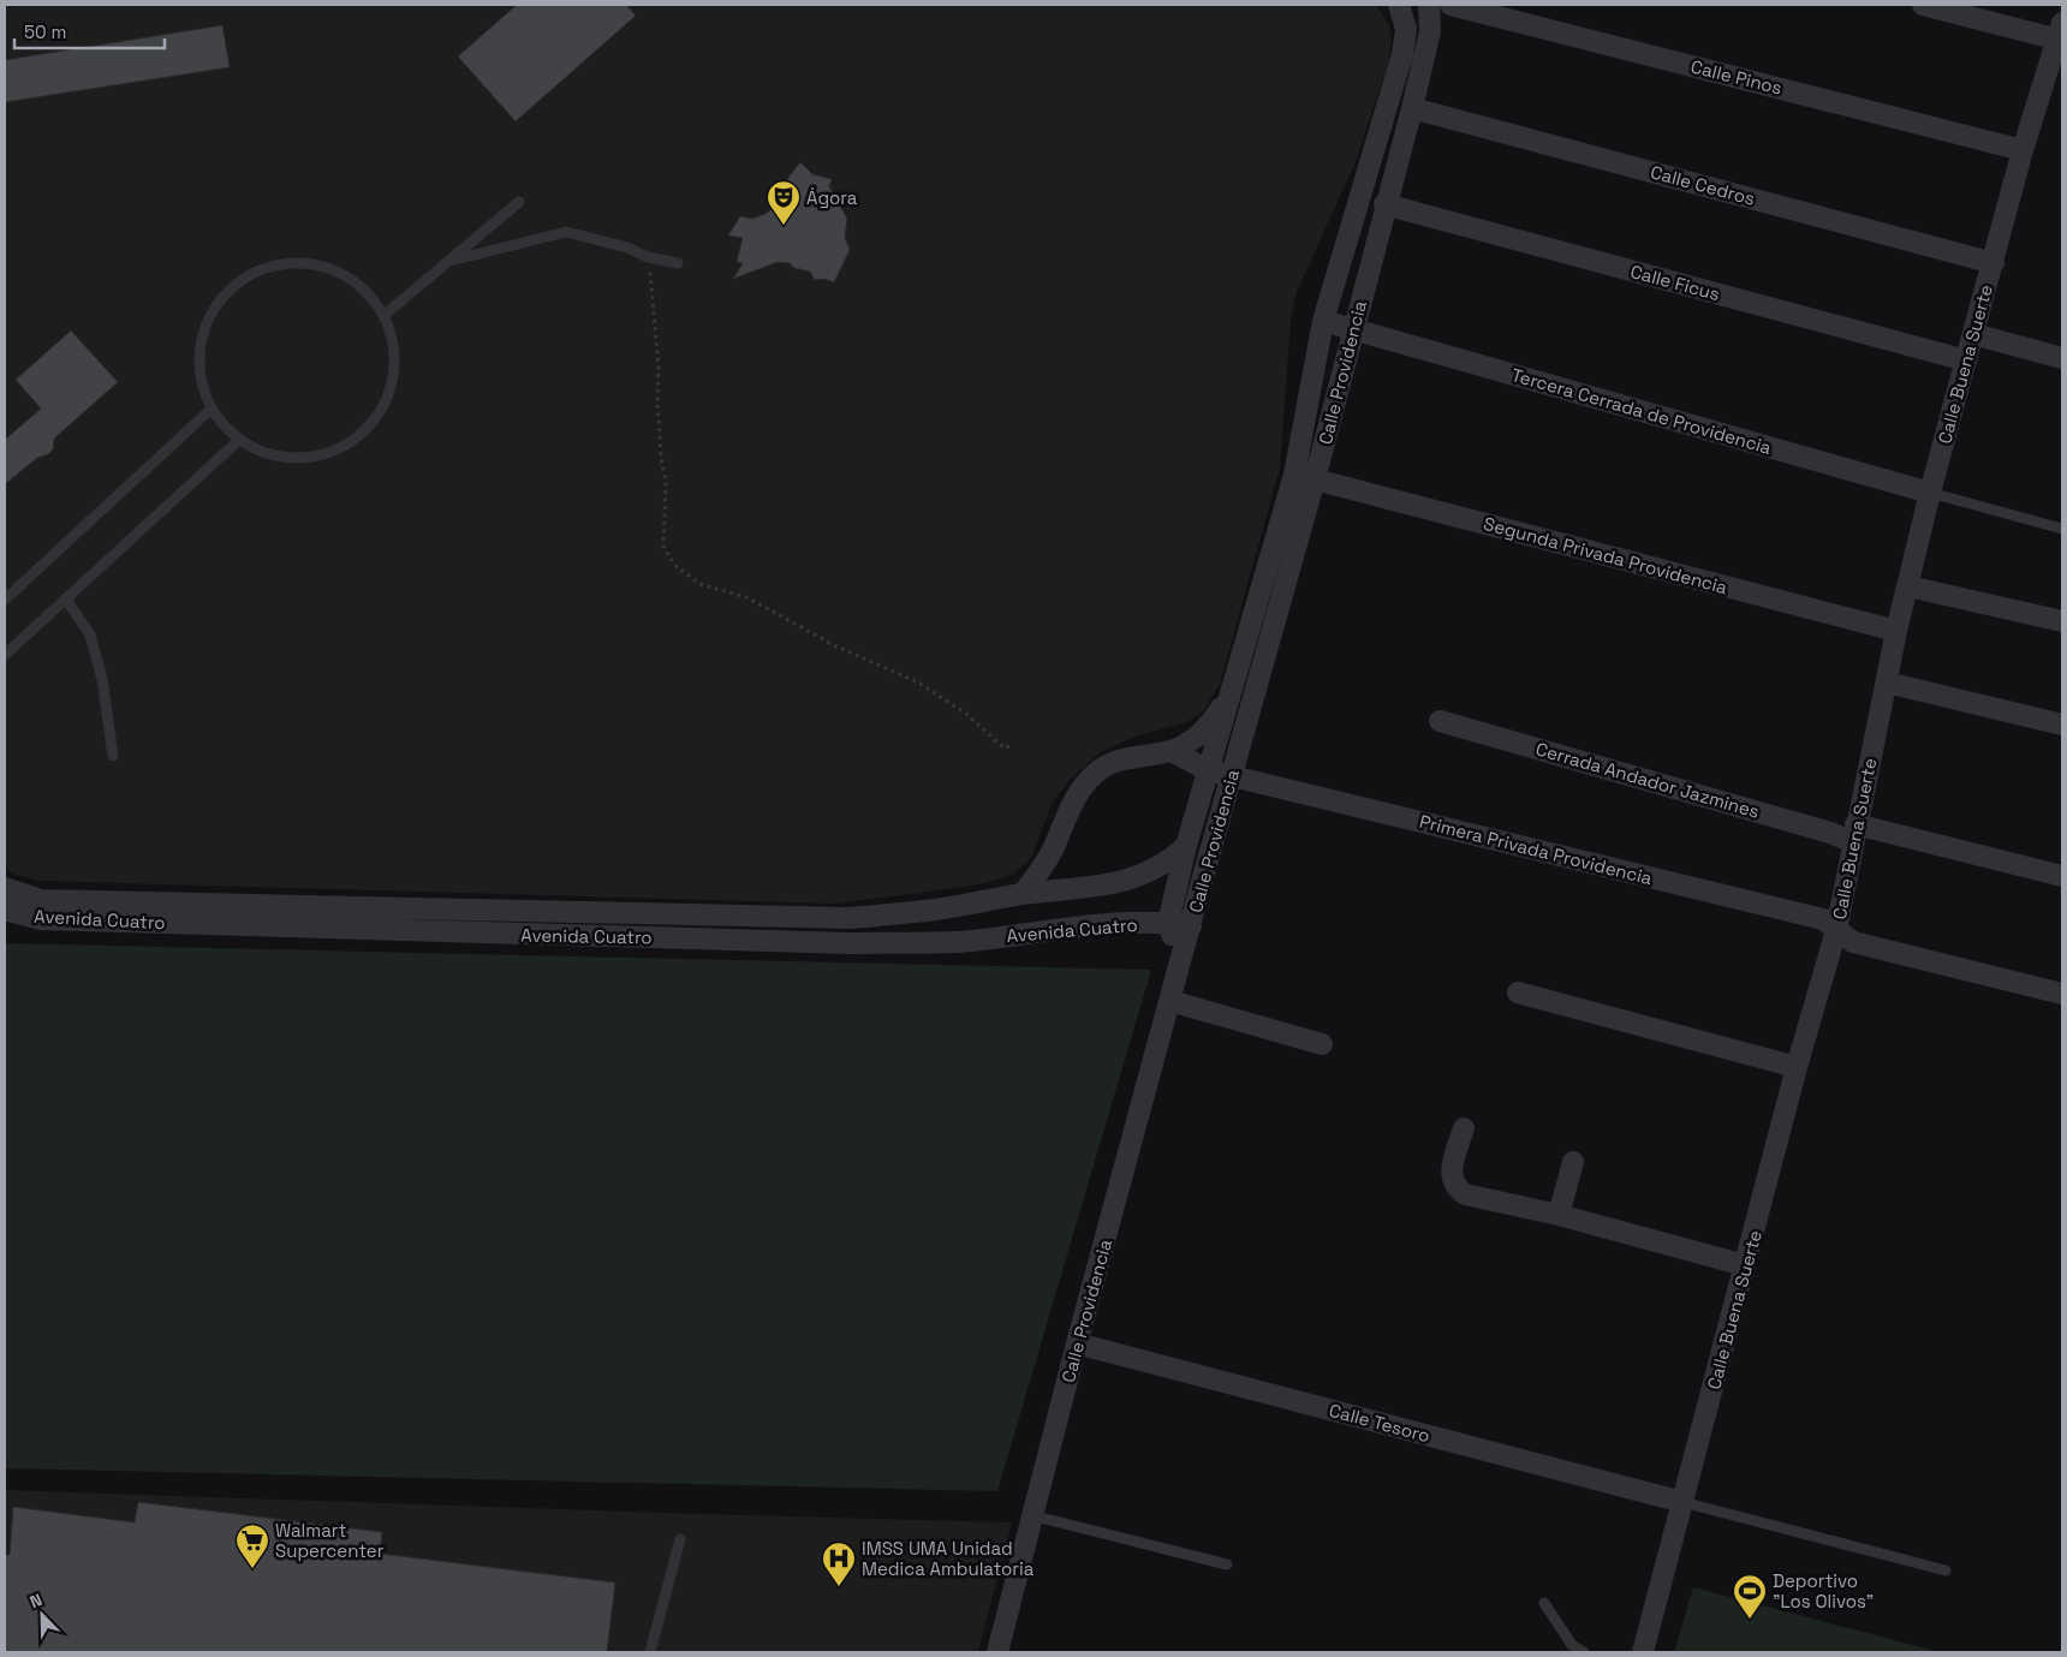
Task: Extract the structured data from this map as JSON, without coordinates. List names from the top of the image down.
{
  "streets": {
    "street": [
      "Calle Pinos",
      "Calle Cedros",
      "Calle Ficus",
      "Calle Buena Suerte",
      "Calle Providencia",
      "Tercera Cerrada de Providencia",
      "Segunda Privada Providencia",
      "Cerrada Andador Jazmines",
      "Primera Privada Providencia",
      "Avenida Cuatro",
      "Calle Tesoro"
    ]
  },
  "crossings": [
    ["Calle Pinos", "Calle Buena Suerte"],
    ["Calle Cedros", "Calle Buena Suerte"],
    ["Calle Cedros", "Calle Providencia"],
    ["Calle Ficus", "Calle Buena Suerte"],
    ["Calle Ficus", "Calle Providencia"],
    ["Calle Buena Suerte", "Tercera Cerrada de Providencia"],
    ["Calle Buena Suerte", "Segunda Privada Providencia"],
    ["Calle Buena Suerte", "Cerrada Andador Jazmines"],
    ["Calle Buena Suerte", "Primera Privada Providencia"],
    ["Calle Buena Suerte", "Calle Tesoro"],
    ["Calle Providencia", "Tercera Cerrada de Providencia"],
    ["Calle Providencia", "Segunda Privada Providencia"],
    ["Calle Providencia", "Primera Privada Providencia"],
    ["Calle Providencia", "Avenida Cuatro"],
    ["Calle Providencia", "Calle Tesoro"]
  ],
  "places": {
    "theatre": ["Ágora"],
    "supermarket": ["Walmart Supercenter"],
    "hospital": ["IMSS UMA Unidad Medica Ambulatoria"],
    "sports": ["Deportivo \"Los Olivos\""]
  },
  "scale_bar": "50 m",
  "north": "top left"
}
